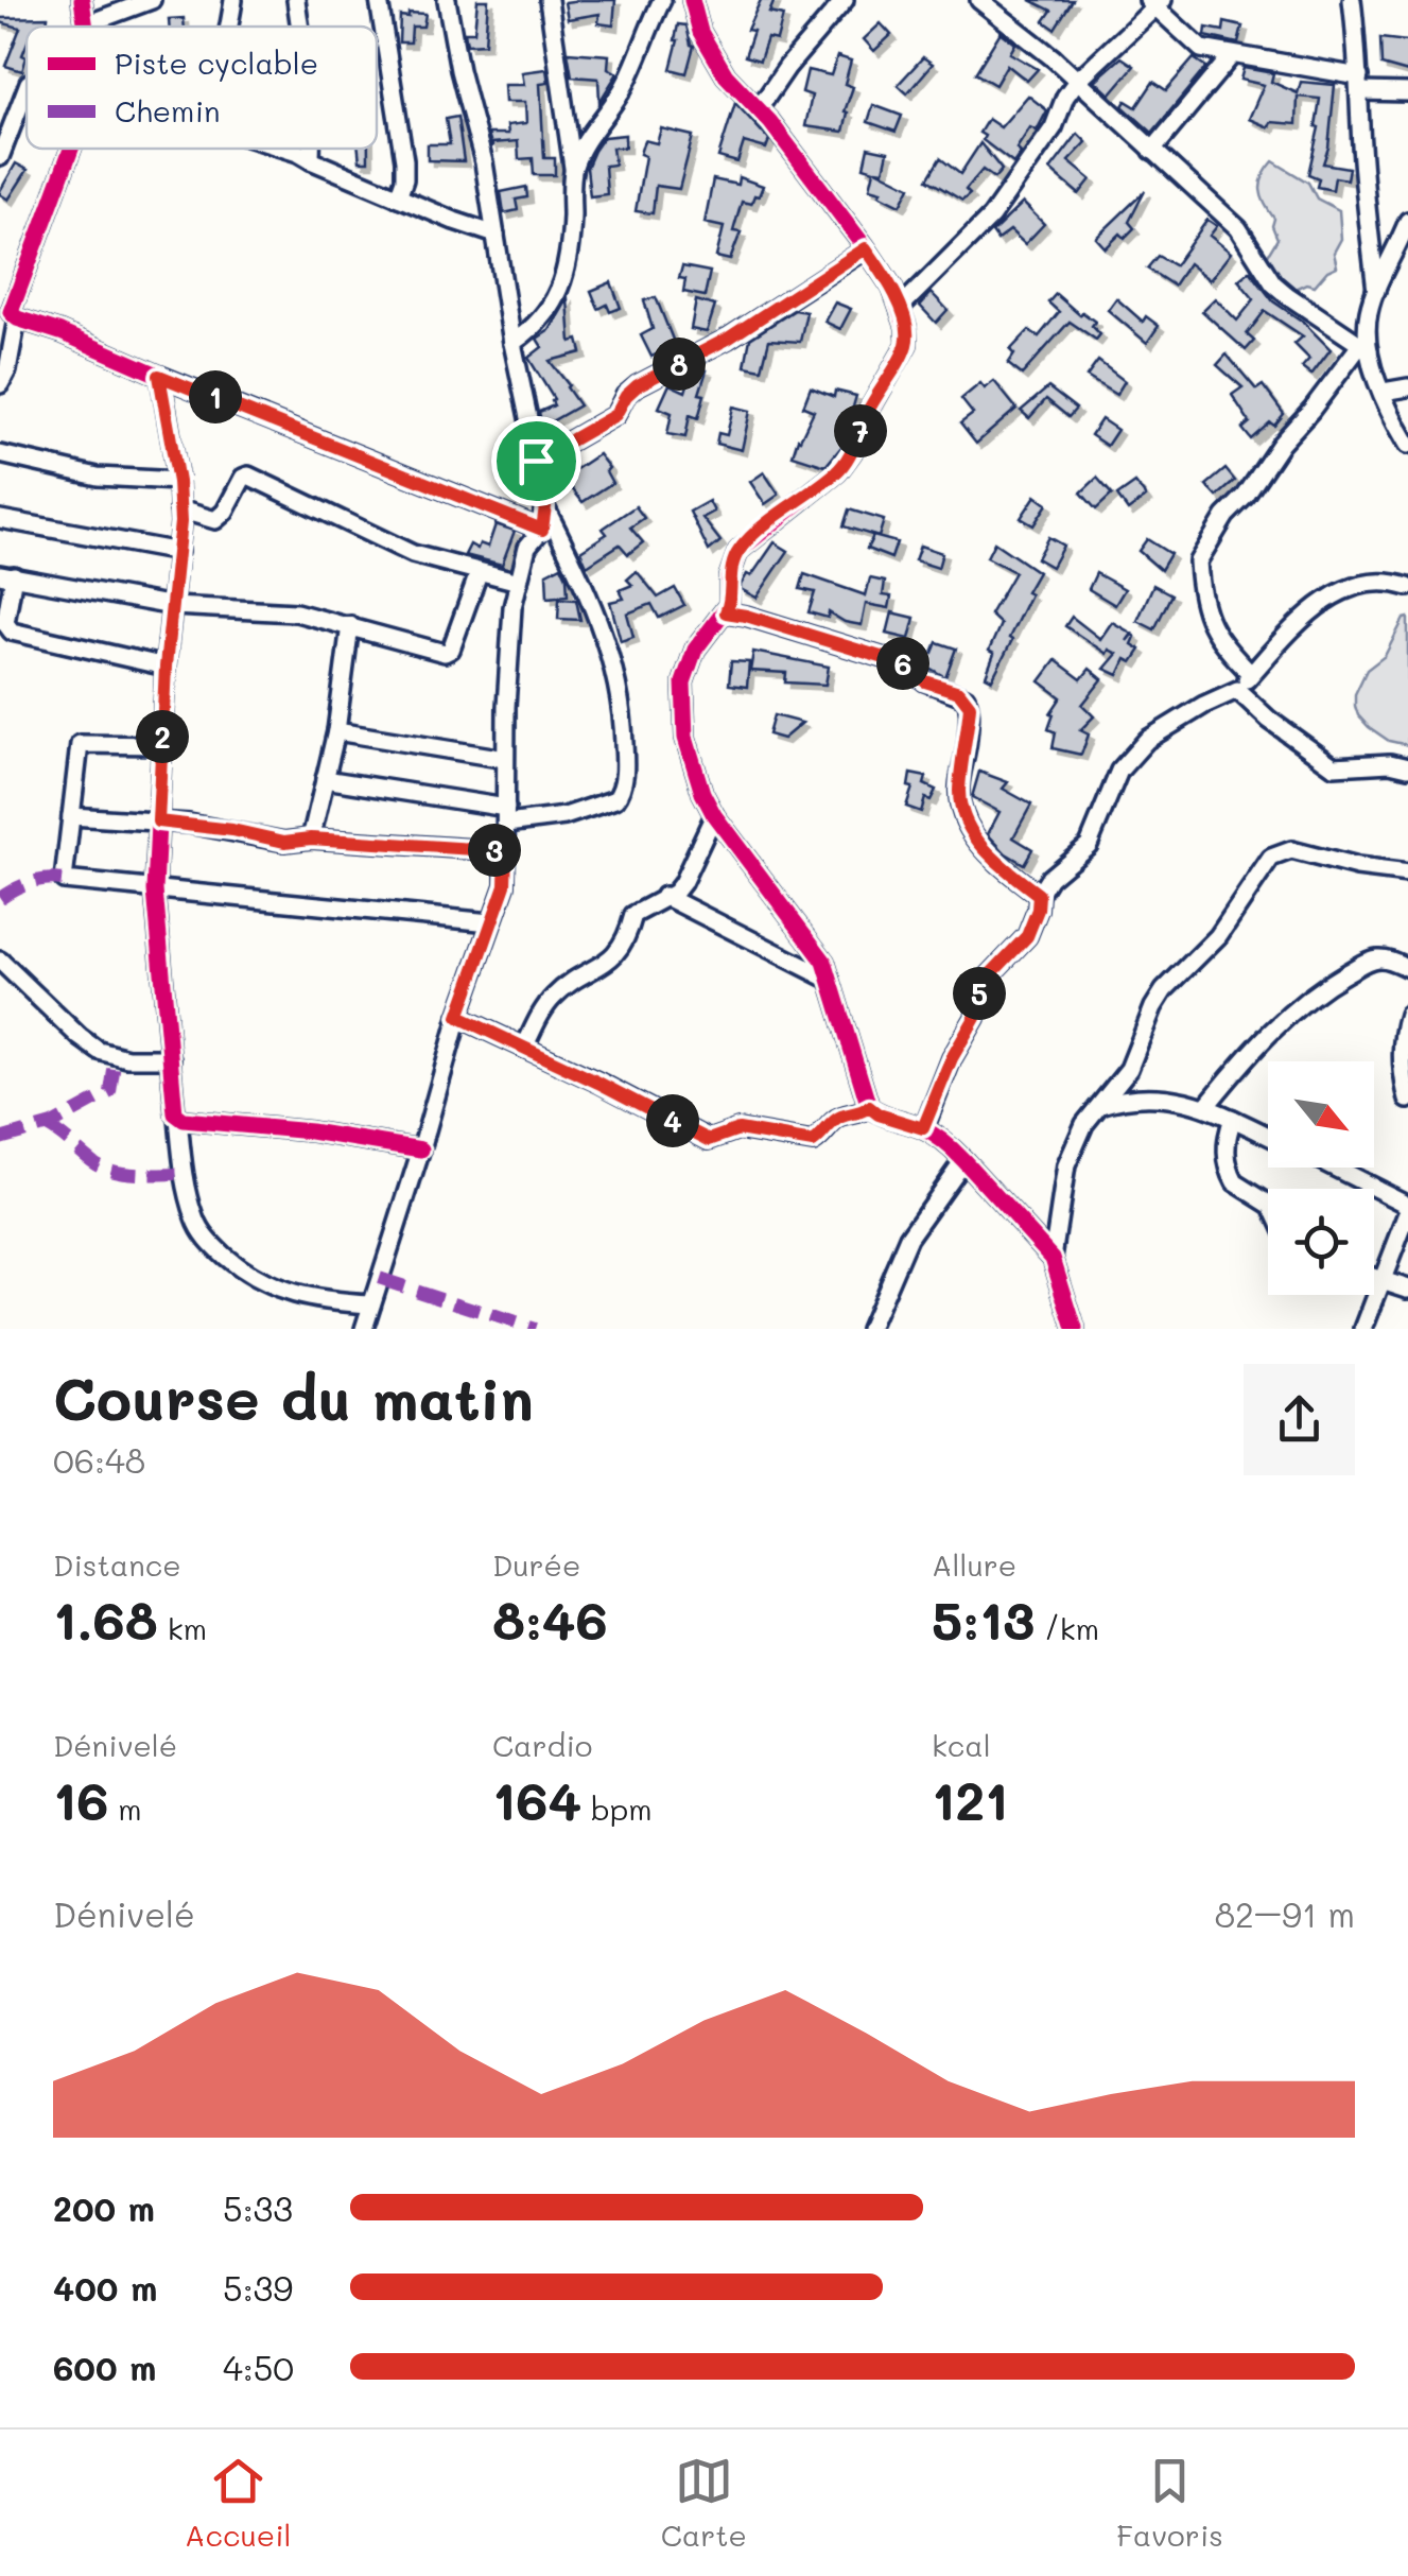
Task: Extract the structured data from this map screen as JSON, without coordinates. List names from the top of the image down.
{
  "legend": ["Piste cyclable", "Chemin"],
  "north": "bottom right",
  "page": {
    "pins": [
      "8",
      "1",
      "7",
      "6",
      "2",
      "3",
      "5",
      "4"
    ],
    "heading": ["Course du matin", "06:48"],
    "stats": [
      ["Distance", "1.68 km"],
      ["Durée", "8:46"],
      ["Allure", "5:13 /km"],
      ["Dénivelé", "16 m"],
      ["Cardio", "164 bpm"],
      ["kcal", "121"]
    ],
    "chart": ["Dénivelé", "82–91 m"],
    "list": [
      {
        "name": "200 m",
        "note": "5:33"
      },
      {
        "name": "400 m",
        "note": "5:39"
      },
      {
        "name": "600 m",
        "note": "4:50"
      }
    ],
    "tabs": ["Accueil", "Carte", "Favoris"]
  }
}
